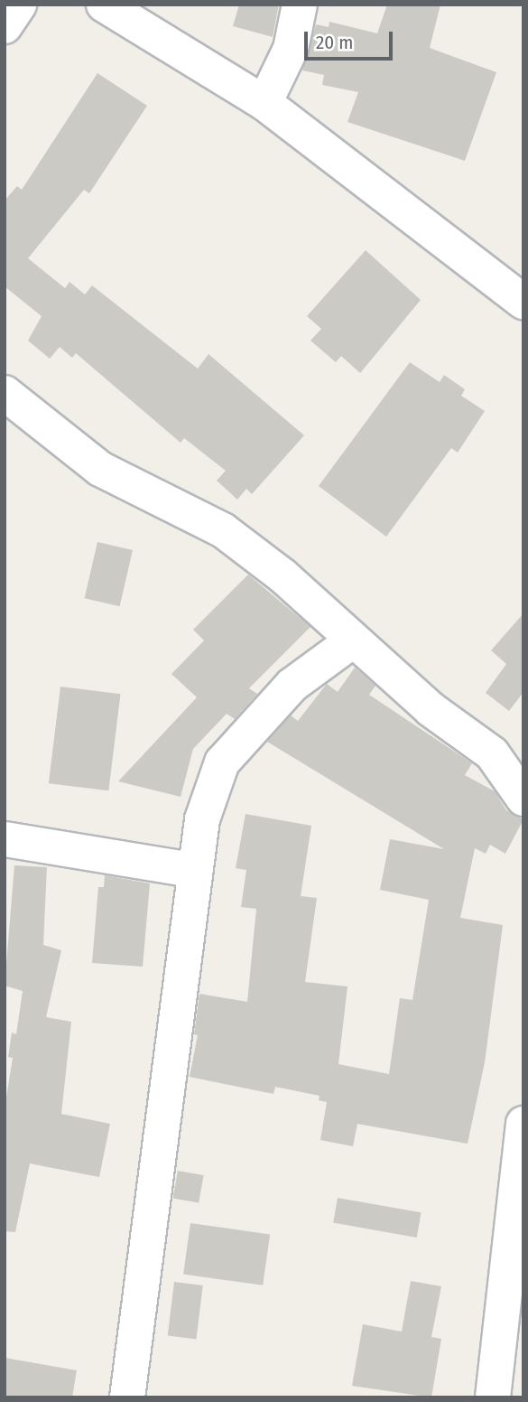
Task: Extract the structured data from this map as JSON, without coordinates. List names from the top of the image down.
{
  "scale_bar": "20 m"
}
